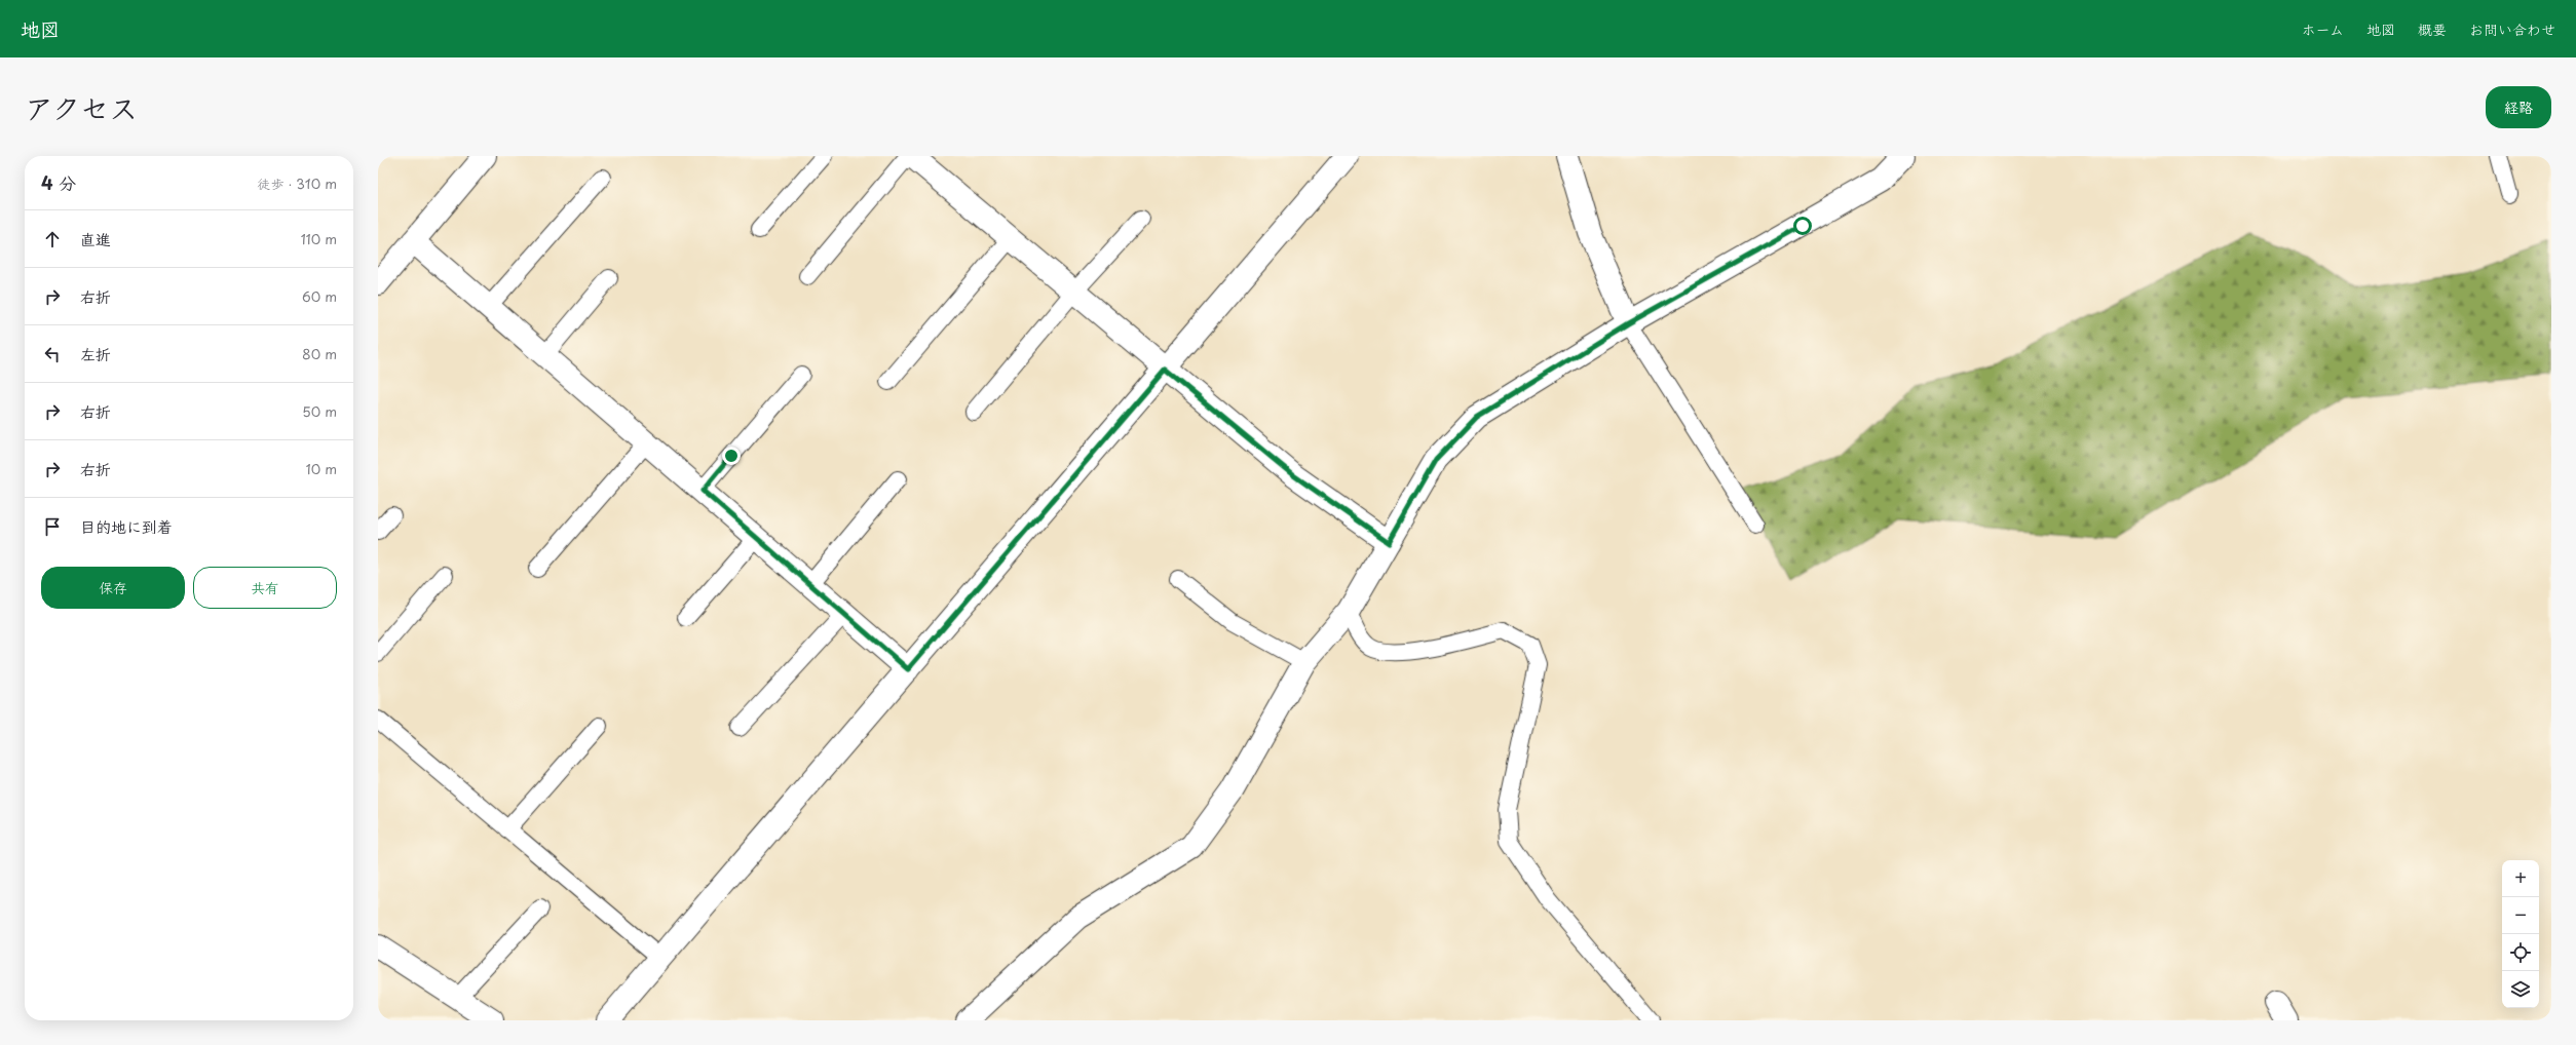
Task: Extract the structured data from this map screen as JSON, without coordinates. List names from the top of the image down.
{
  "page": {
    "header": "地図",
    "nav": [
      "ホーム",
      "地図",
      "概要",
      "お問い合わせ"
    ],
    "title": "アクセス",
    "buttons": [
      "経路",
      ["保存", "共有"]
    ],
    "heading": ["4 分", "徒歩 · 310 m"],
    "list": [
      ["直進", "110 m"],
      ["右折", "60 m"],
      ["左折", "80 m"],
      ["右折", "50 m"],
      ["右折", "10 m"],
      "目的地に到着"
    ],
    "map_buttons": ["+", "−"]
  }
}
